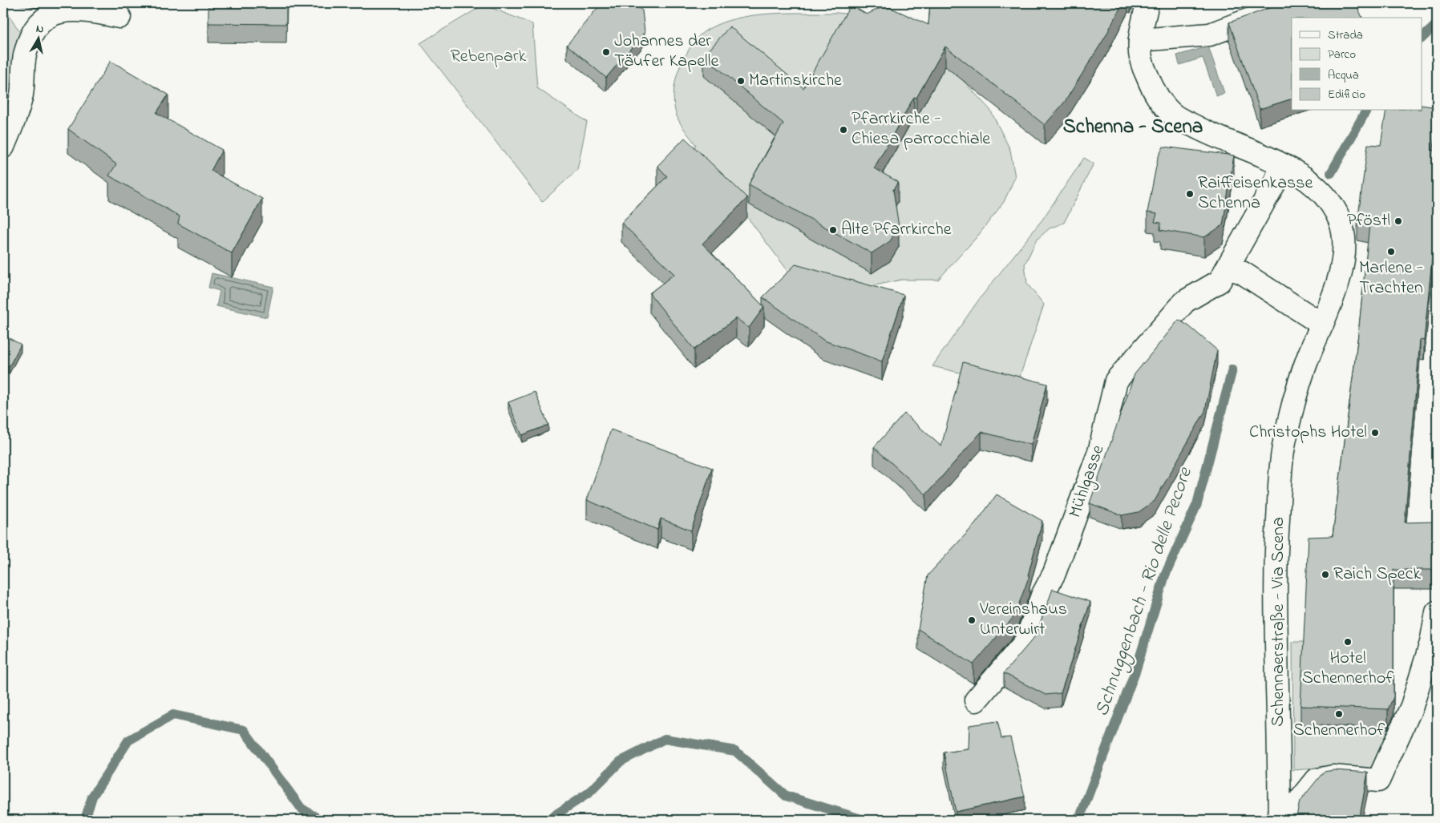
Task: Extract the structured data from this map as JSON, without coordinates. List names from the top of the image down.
{
  "streets": {
    "street": ["Mühlgasse", "Schennaerstraße - Via Scena"]
  },
  "districts": ["Schenna - Scena"],
  "water": ["Schnuggenbach - Rio delle Pecore"],
  "parks": ["Rebenpark"],
  "places": [
    "Johannes der Täufer Kapelle",
    "Martinskirche",
    "Pfarrkirche - Chiesa parrocchiale",
    "Raiffeisenkasse Schenna",
    "Pföstl",
    "Alte Pfarrkirche",
    "Marlene - Trachten",
    "Christophs Hotel",
    "Raich Speck",
    "Vereinshaus Unterwirt",
    "Hotel Schennerhof",
    "Schennerhof"
  ],
  "legend": [
    "Strada",
    "Parco",
    "Acqua",
    "Edificio"
  ],
  "north": "top"
}
